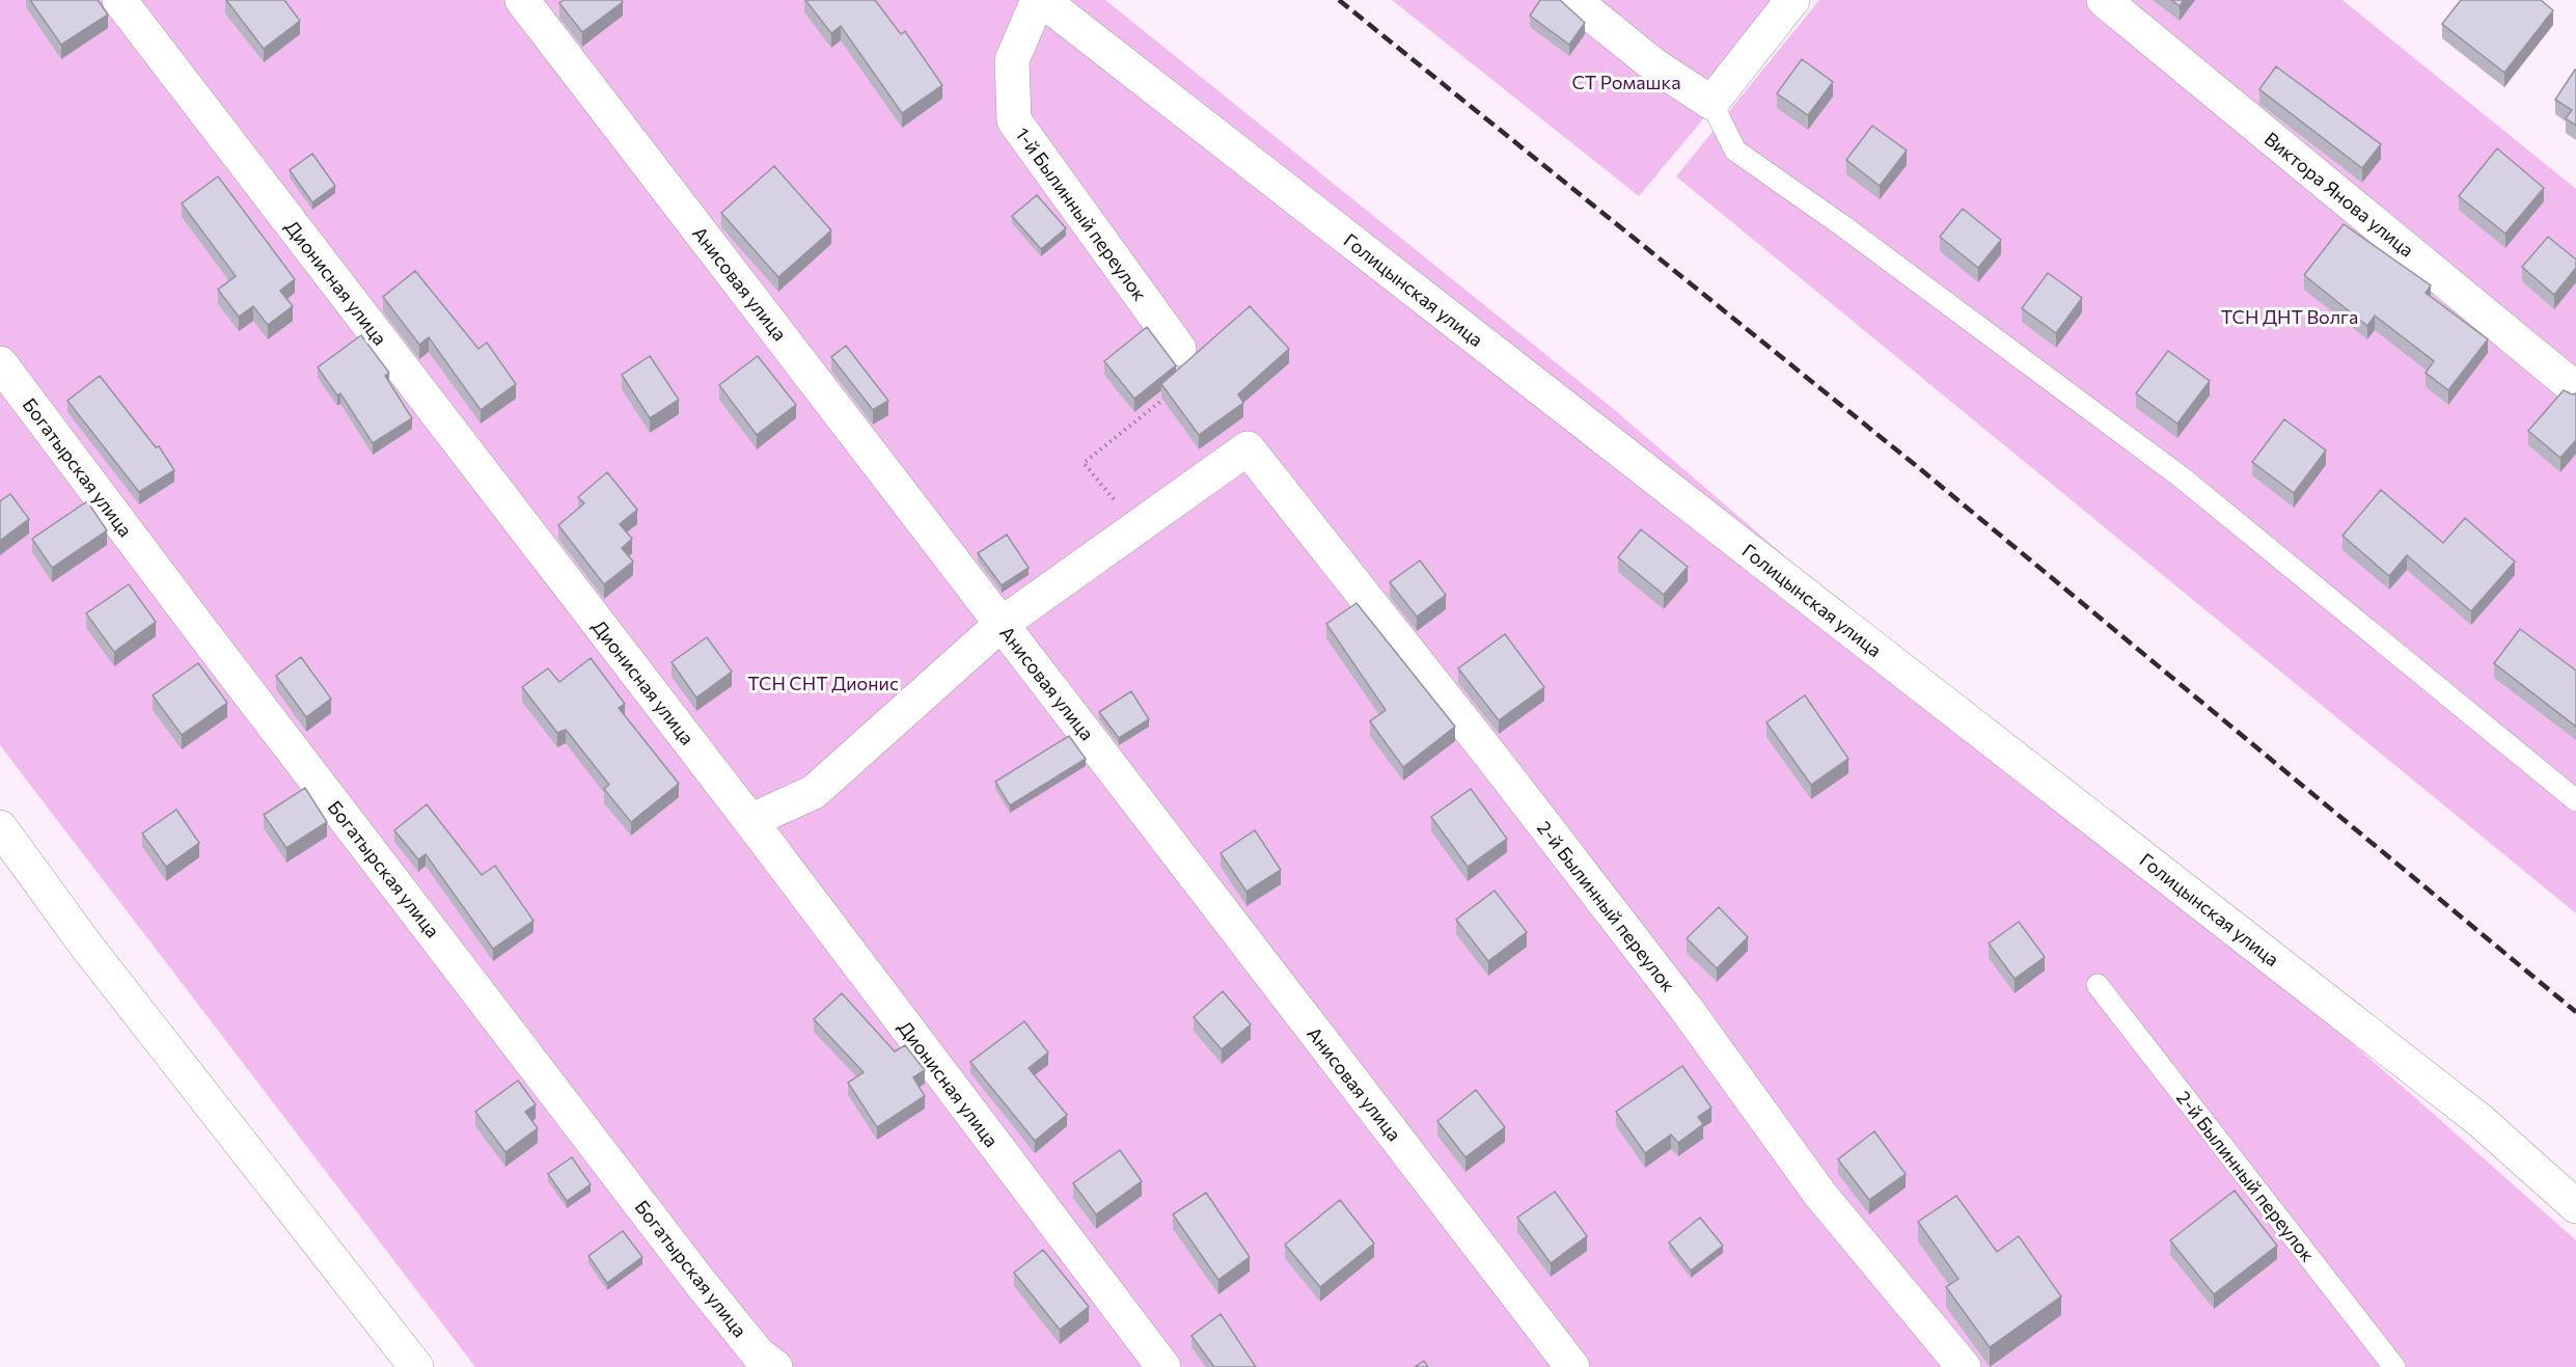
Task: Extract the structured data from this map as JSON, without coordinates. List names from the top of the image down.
{
  "streets": {
    "street": [
      "Виктора Янова улица",
      "1-й Былинный переулок",
      "Дионисная улица",
      "Анисовая улица",
      "Голицынская улица",
      "Богатырская улица",
      "2-й Былинный переулок"
    ]
  },
  "crossings": [
    ["1-й Былинный переулок", "Голицынская улица"]
  ],
  "parks": ["СТ Ромашка", "ТСН ДНТ Волга", "ТСН СНТ Дионис"]
}
